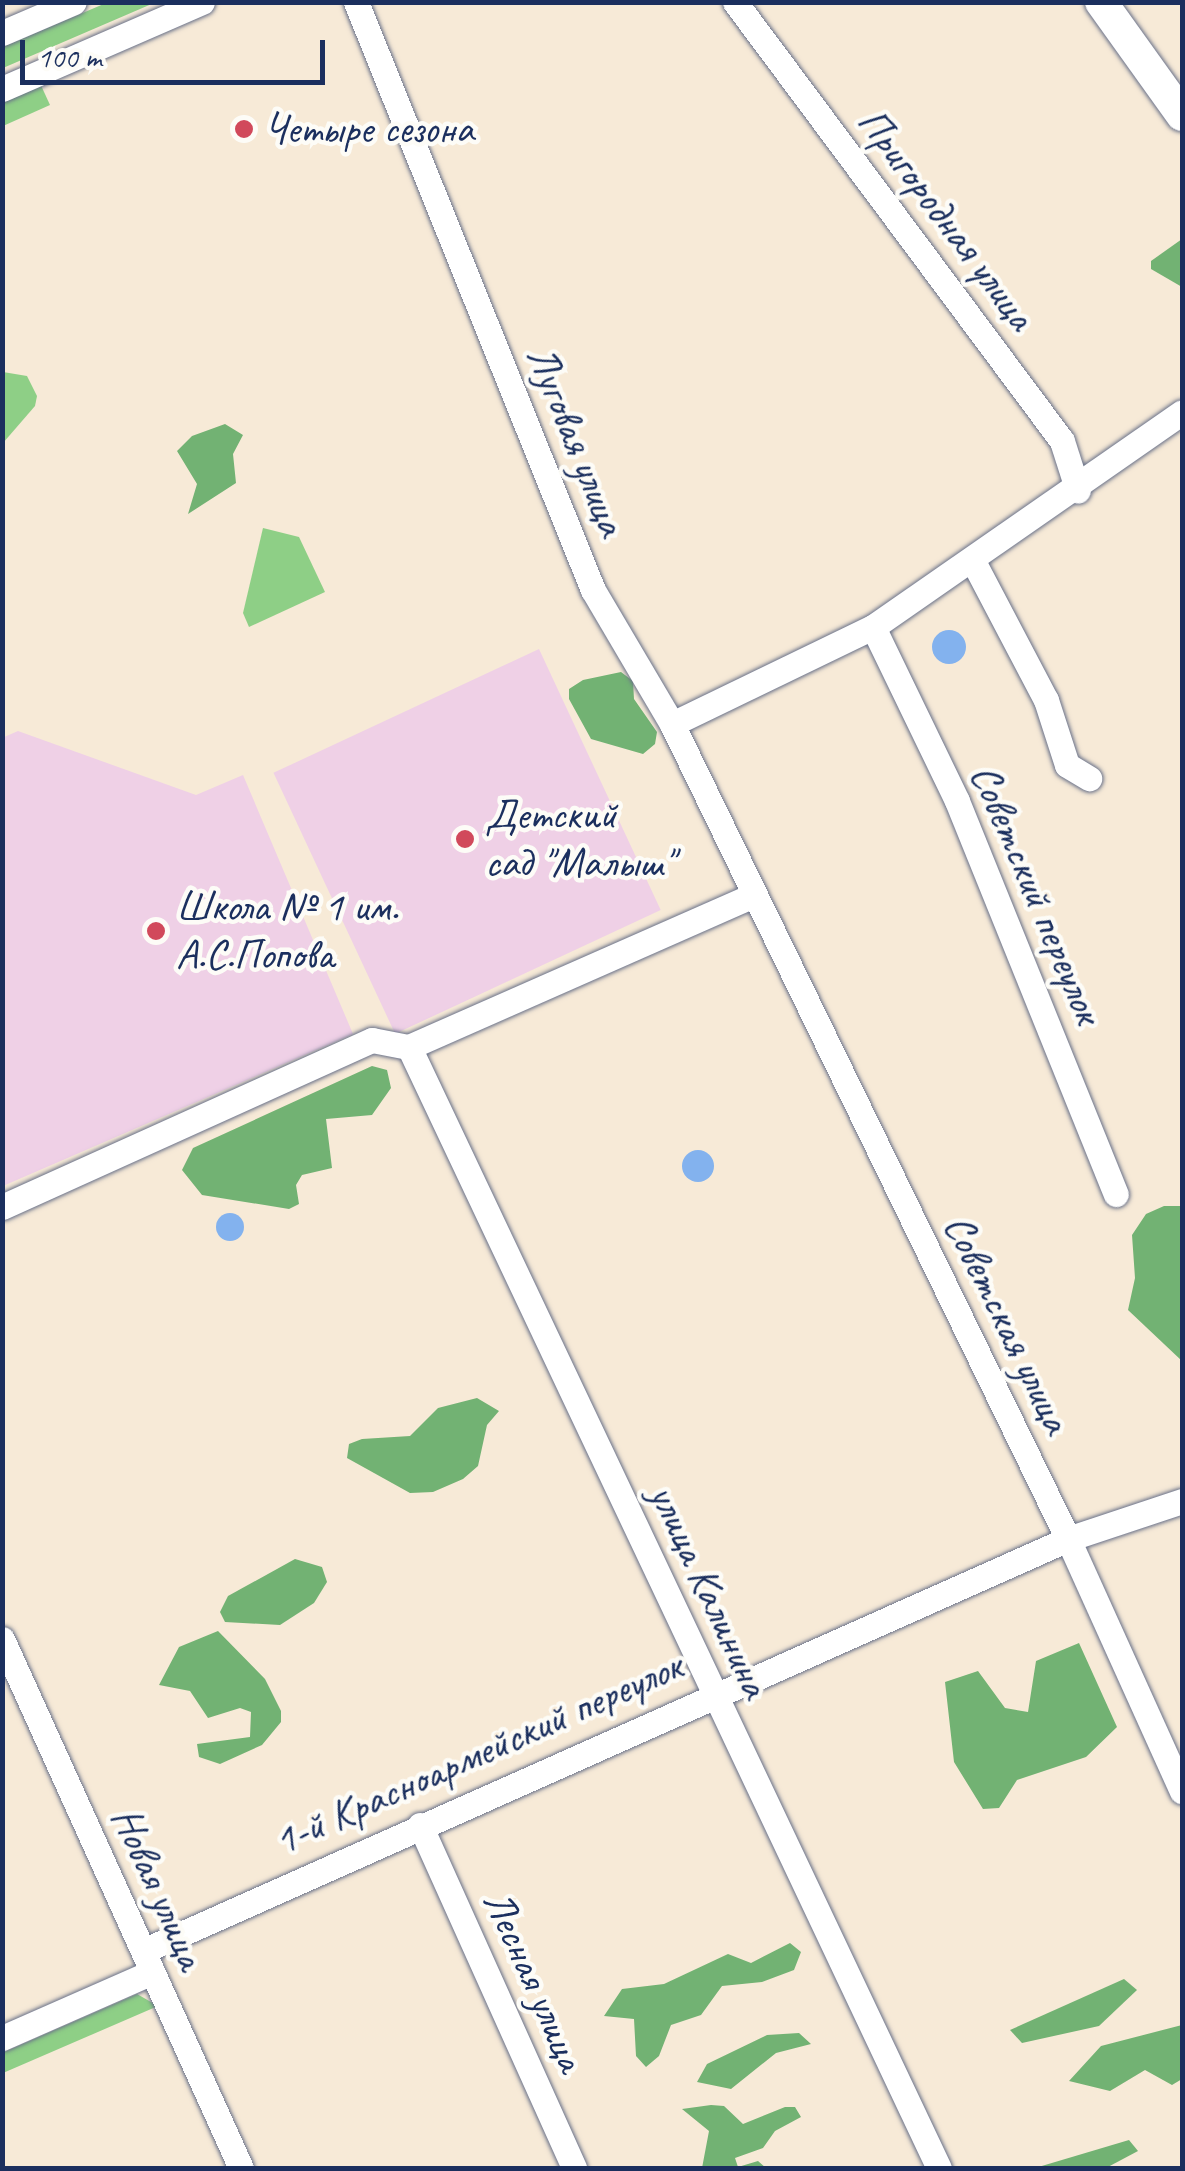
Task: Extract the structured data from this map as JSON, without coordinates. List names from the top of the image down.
{
  "streets": {
    "street": [
      "Пригородная улица",
      "Луговая улица",
      "Советский переулок",
      "Советская улица",
      "улица Калинина",
      "1-й Красноармейский переулок",
      "Новая улица",
      "Лесная улица"
    ]
  },
  "crossings": [
    ["Луговая улица", "Советская улица"],
    ["Советская улица", "1-й Красноармейский переулок"],
    ["улица Калинина", "1-й Красноармейский переулок"],
    ["1-й Красноармейский переулок", "Новая улица"],
    ["1-й Красноармейский переулок", "Лесная улица"]
  ],
  "places": ["Четыре сезона", "Детский сад \"Малыш\"", "Школа № 1 им. А.С.Попова"],
  "scale_bar": "100 m"
}
